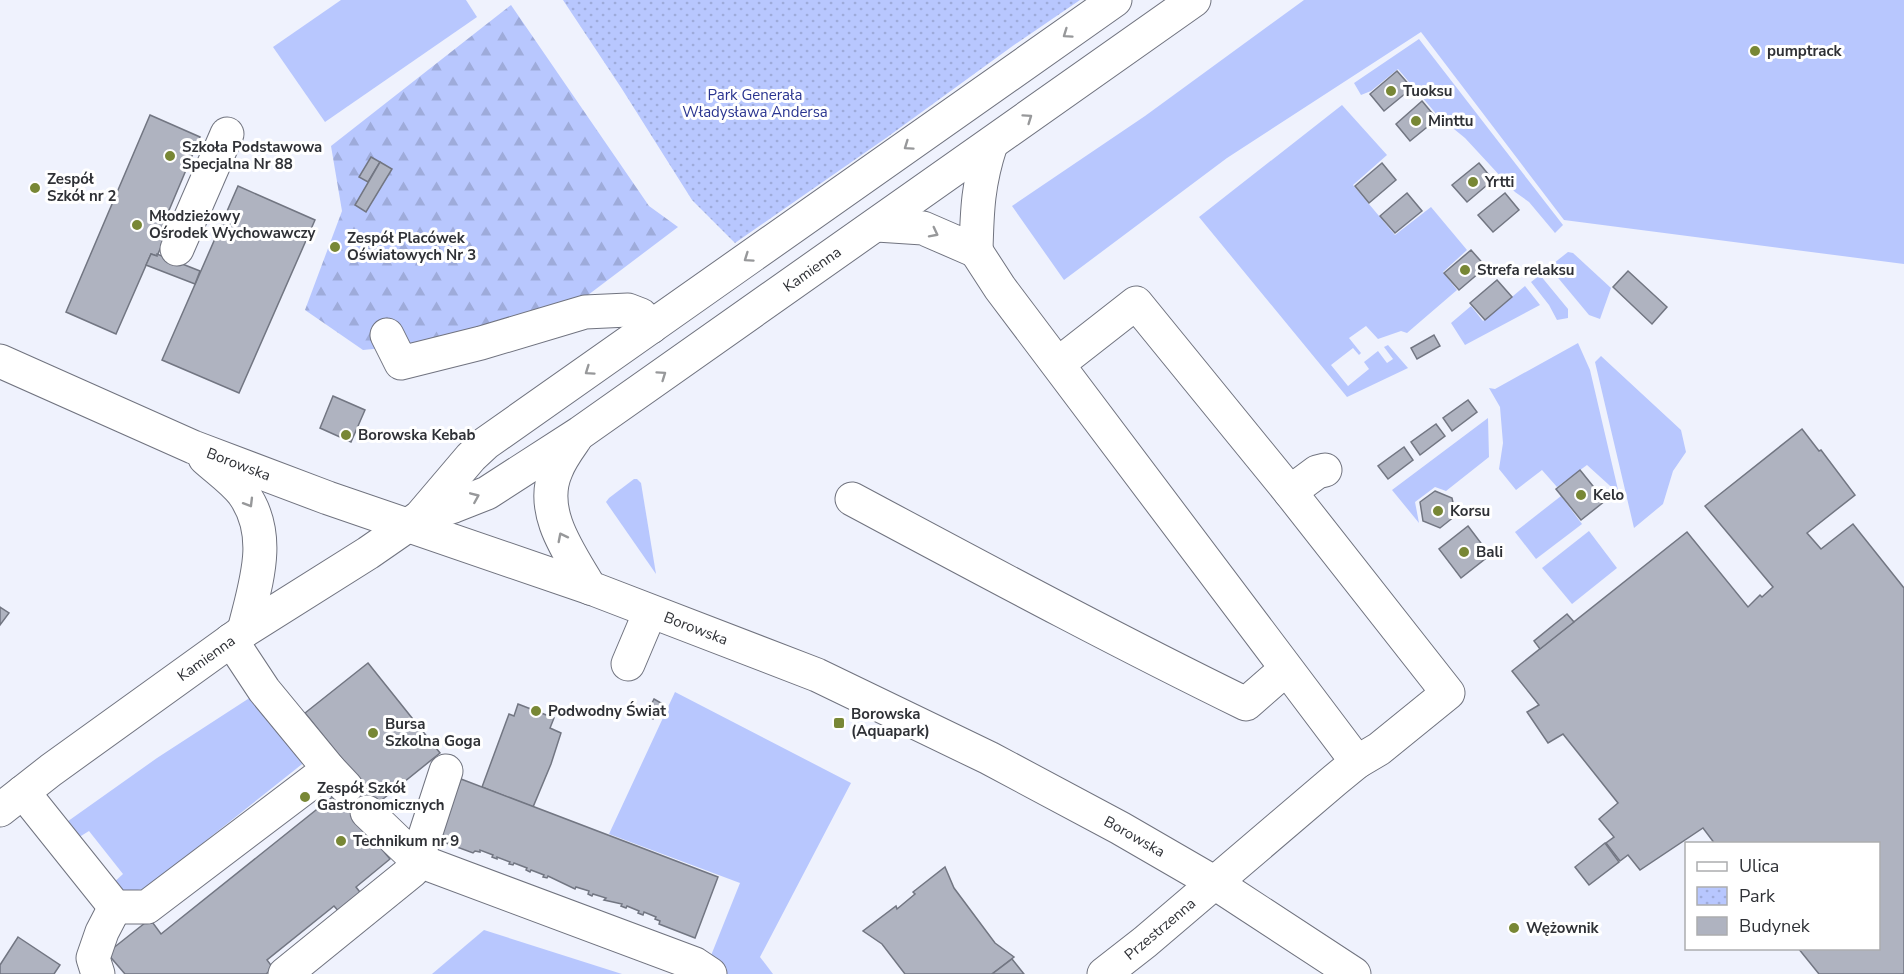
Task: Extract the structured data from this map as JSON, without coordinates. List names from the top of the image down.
{
  "streets": {
    "street": ["Kamienna", "Borowska", "Przestrzenna"]
  },
  "crossings": [
    ["Kamienna", "Borowska"],
    ["Borowska", "Przestrzenna"]
  ],
  "parks": ["Park Generała Władysława Andersa"],
  "places": {
    "other": [
      "pumptrack",
      "Tuoksu",
      "Minttu",
      "Szkoła Podstawowa Specjalna Nr 88",
      "Yrtti",
      "Zespół Szkół nr 2",
      "Młodzieżowy Ośrodek Wychowawczy",
      "Zespół Placówek Oświatowych Nr 3",
      "Strefa relaksu",
      "Borowska Kebab",
      "Kelo",
      "Korsu",
      "Bali",
      "Podwodny Świat",
      "Bursa Szkolna Goga",
      "Zespół Szkół Gastronomicznych",
      "Technikum nr 9",
      "Wężownik"
    ],
    "transit": ["Borowska (Aquapark)"]
  },
  "legend": ["Ulica", "Park", "Budynek"]
}
